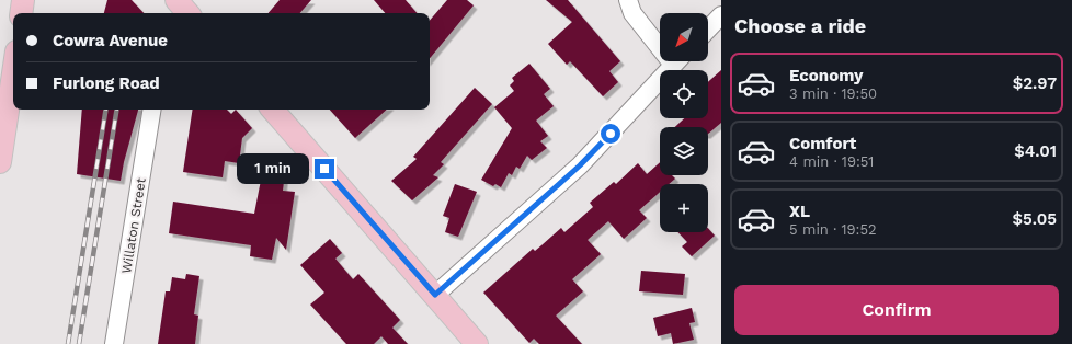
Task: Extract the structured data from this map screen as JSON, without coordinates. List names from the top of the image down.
{
  "streets": {
    "street": ["Willaton Street"]
  },
  "north": "bottom left",
  "page": {
    "heading": "Choose a ride",
    "map_buttons": "+",
    "banner": ["Cowra Avenue", "Furlong Road"],
    "list": [
      {
        "name": "Economy",
        "note": "3 min · 19:50",
        "value": "$2.97"
      },
      {
        "name": "Comfort",
        "note": "4 min · 19:51",
        "value": "$4.01"
      },
      {
        "name": "XL",
        "note": "5 min · 19:52",
        "value": "$5.05"
      }
    ],
    "bubble": "1 min",
    "buttons": "Confirm"
  }
}
